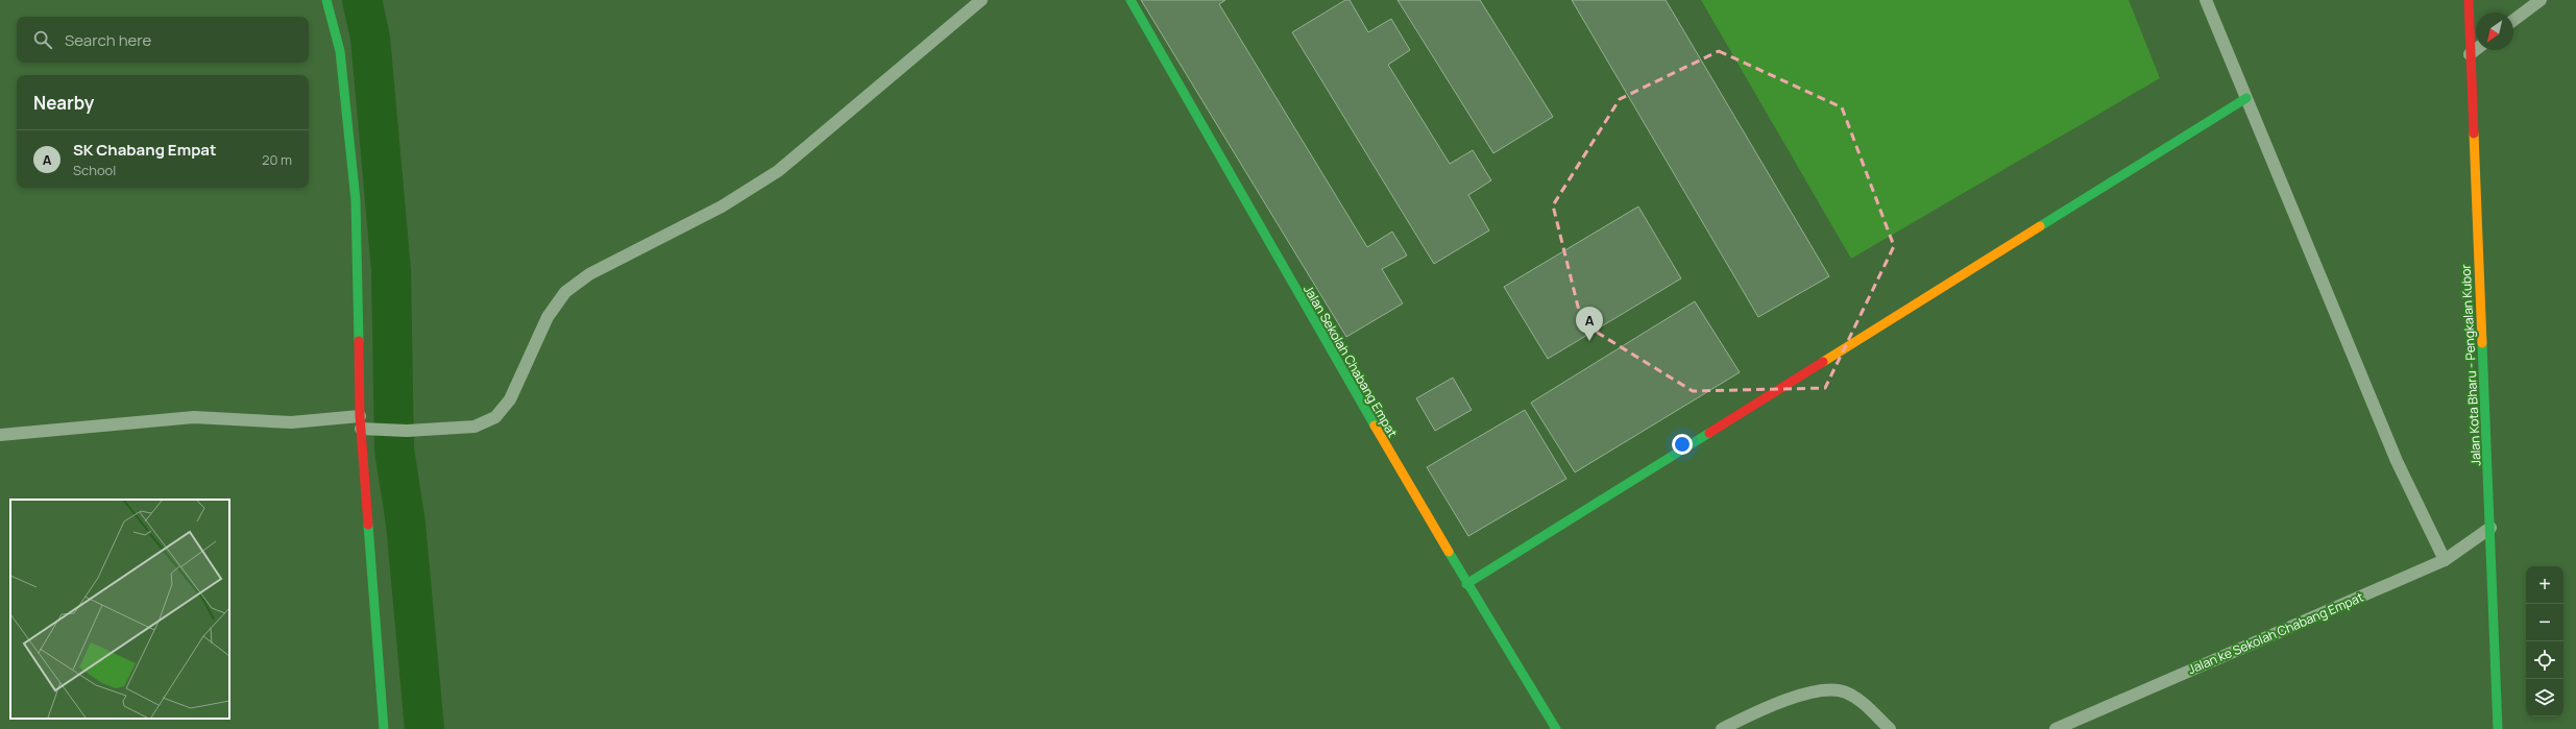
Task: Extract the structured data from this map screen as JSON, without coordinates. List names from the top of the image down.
{
  "streets": {
    "street": ["Jalan Sekolah Chabang Empat", "Jalan Kota Bharu - Pengkalan Kubor", "Jalan ke Sekolah Chabang Empat"]
  },
  "crossings": [
    ["Jalan Kota Bharu - Pengkalan Kubor", "Jalan ke Sekolah Chabang Empat"]
  ],
  "north": "bottom left",
  "page": {
    "search": "Search here",
    "heading": "Nearby",
    "list": [
      {
        "mark": "A",
        "name": "SK Chabang Empat",
        "note": "School",
        "value": "20 m"
      }
    ],
    "pins": "A",
    "map_buttons": ["+", "−"]
  }
}
